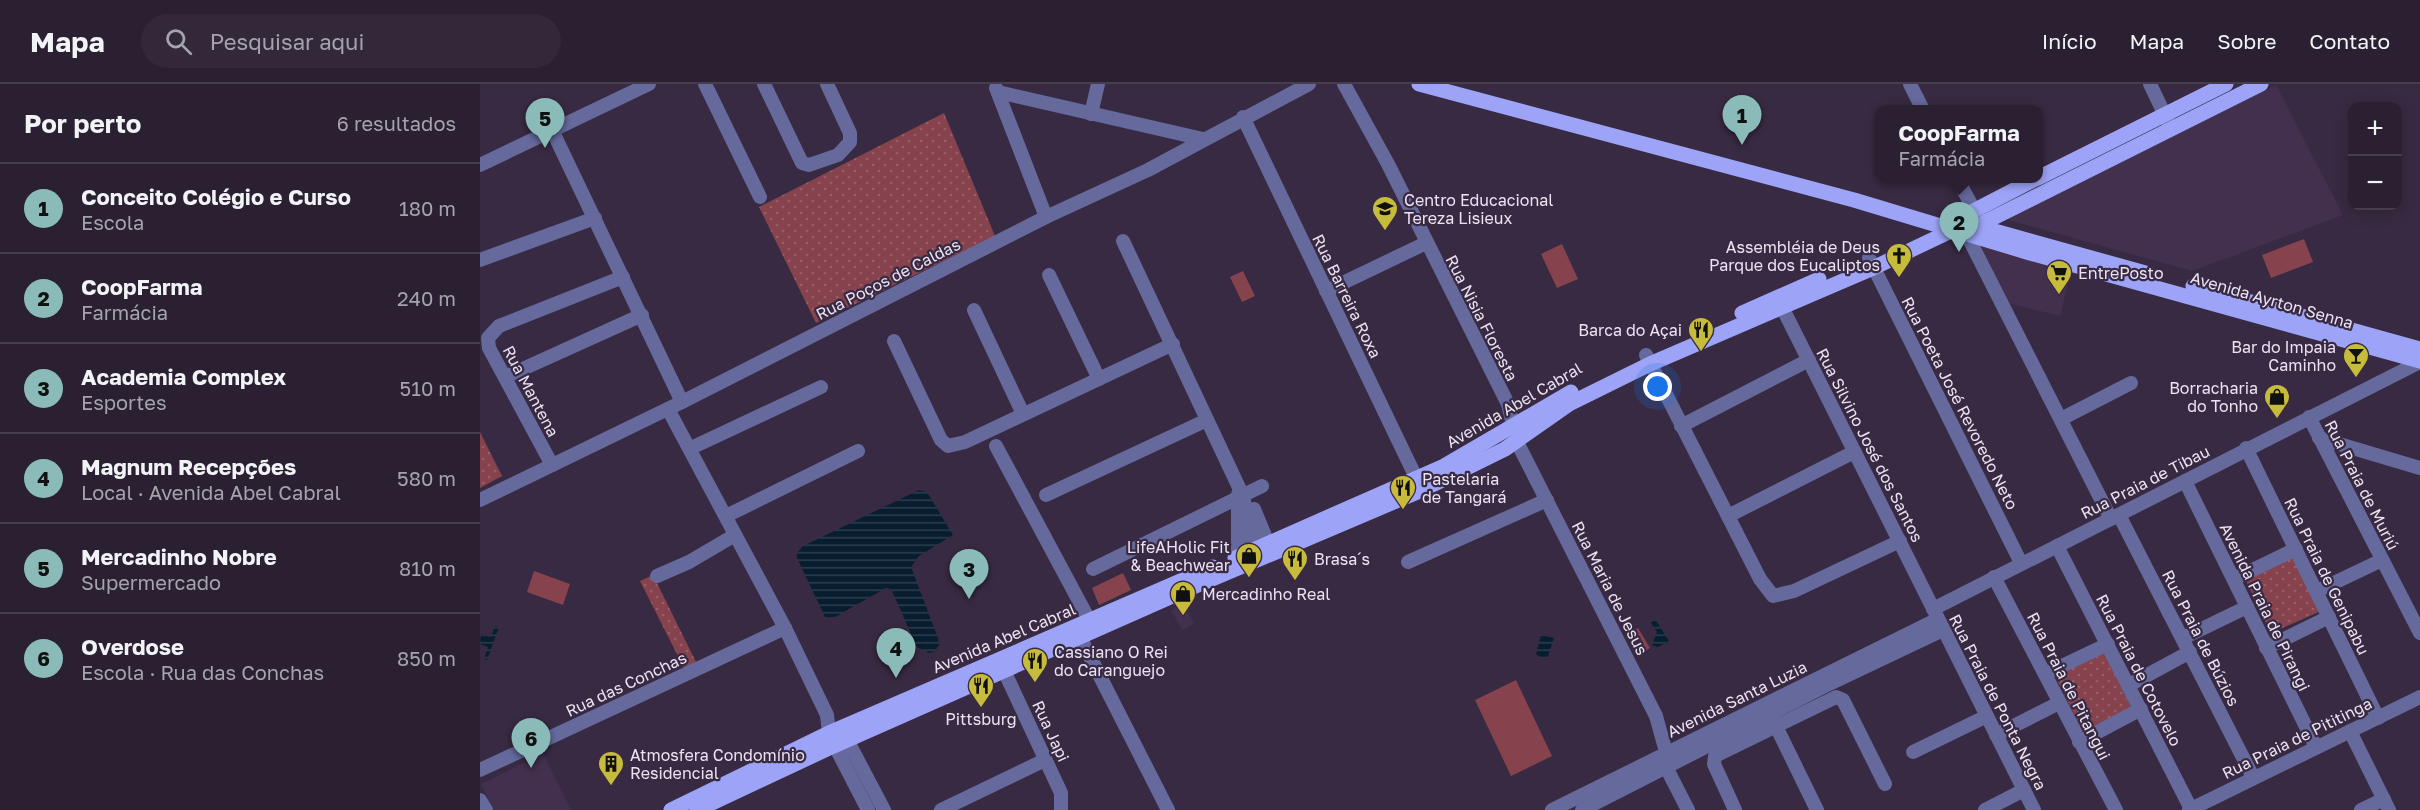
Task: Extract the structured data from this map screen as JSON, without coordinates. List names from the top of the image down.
{
  "streets": {
    "main road": ["Avenida Ayrton Senna", "Avenida Abel Cabral"],
    "street": [
      "Rua Poços de Caldas",
      "Rua Barreira Roxa",
      "Rua Nisia Floresta",
      "Rua Mantena",
      "Rua Poeta José Revoredo Neto",
      "Rua Silvino José dos Santos",
      "Rua Praia de Tibau",
      "Rua Praia de Muriú",
      "Rua Praia de Genipabu",
      "Rua Maria de Jesus",
      "Avenida Praia de Pirangi",
      "Rua Praia de Búzios",
      "Rua Praia de Cotovelo",
      "Rua das Conchas",
      "Rua Praia de Pitangui",
      "Avenida Santa Luzia",
      "Rua Praia de Ponta Negra",
      "Rua Japi",
      "Rua Praia de Pititinga"
    ]
  },
  "crossings": [
    ["Rua Poços de Caldas", "Rua Barreira Roxa"],
    ["Rua Poços de Caldas", "Rua Mantena"],
    ["Rua Barreira Roxa", "Avenida Abel Cabral"],
    ["Avenida Ayrton Senna", "Avenida Abel Cabral"],
    ["Avenida Ayrton Senna", "Rua Praia de Tibau"],
    ["Avenida Ayrton Senna", "Rua Praia de Búzios"],
    ["Rua Nisia Floresta", "Avenida Abel Cabral"],
    ["Rua Nisia Floresta", "Rua Maria de Jesus"],
    ["Rua Poeta José Revoredo Neto", "Avenida Abel Cabral"],
    ["Rua Poeta José Revoredo Neto", "Rua Praia de Tibau"],
    ["Avenida Abel Cabral", "Rua Silvino José dos Santos"],
    ["Avenida Abel Cabral", "Rua Maria de Jesus"],
    ["Avenida Abel Cabral", "Rua Praia de Búzios"],
    ["Avenida Abel Cabral", "Rua Japi"],
    ["Rua Silvino José dos Santos", "Rua Praia de Tibau"],
    ["Rua Silvino José dos Santos", "Avenida Santa Luzia"],
    ["Rua Silvino José dos Santos", "Rua Praia de Ponta Negra"],
    ["Rua Praia de Tibau", "Rua Praia de Muriú"],
    ["Rua Praia de Tibau", "Rua Praia de Genipabu"],
    ["Rua Praia de Tibau", "Avenida Praia de Pirangi"],
    ["Rua Praia de Tibau", "Rua Praia de Búzios"],
    ["Rua Praia de Tibau", "Rua Praia de Cotovelo"],
    ["Rua Praia de Tibau", "Rua Praia de Pitangui"],
    ["Rua Praia de Tibau", "Avenida Santa Luzia"],
    ["Rua Praia de Tibau", "Rua Praia de Ponta Negra"],
    ["Rua Praia de Genipabu", "Rua Praia de Pititinga"],
    ["Rua Maria de Jesus", "Avenida Santa Luzia"],
    ["Avenida Praia de Pirangi", "Rua Praia de Pititinga"],
    ["Rua Praia de Búzios", "Rua Praia de Pititinga"],
    ["Rua Praia de Cotovelo", "Rua Praia de Pititinga"],
    ["Avenida Santa Luzia", "Rua Praia de Ponta Negra"]
  ],
  "places": {
    "school or university": ["Centro Educacional Tereza Lisieux"],
    "church": ["Assembléia de Deus Parque dos Eucaliptos"],
    "supermarket": ["EntrePosto"],
    "restaurant": [
      "Barca do Açai",
      "Pastelaria de Tangará",
      "Brasa´s",
      "Cassiano O Rei do Caranguejo",
      "Pittsburg"
    ],
    "bar": ["Bar do Impaia Caminho"],
    "shop": ["Borracharia do Tonho", "LifeAHolic Fit & Beachwear", "Mercadinho Real"],
    "building": ["Atmosfera Condomínio Residencial"]
  },
  "page": {
    "header": "Mapa",
    "search": "Pesquisar aqui",
    "nav": [
      "Início",
      "Mapa",
      "Sobre",
      "Contato"
    ],
    "heading": ["Por perto", "6 resultados"],
    "pins": [
      "1",
      "5",
      "2",
      "3",
      "4",
      "6"
    ],
    "map_buttons": ["+", "−"],
    "popup": ["CoopFarma", "Farmácia"],
    "list": [
      {
        "mark": "1",
        "name": "Conceito Colégio e Curso",
        "note": "Escola",
        "value": "180 m"
      },
      {
        "mark": "2",
        "name": "CoopFarma",
        "note": "Farmácia",
        "value": "240 m"
      },
      {
        "mark": "3",
        "name": "Academia Complex",
        "note": "Esportes",
        "value": "510 m"
      },
      {
        "mark": "4",
        "name": "Magnum Recepções",
        "note": "Local · Avenida Abel Cabral",
        "value": "580 m"
      },
      {
        "mark": "5",
        "name": "Mercadinho Nobre",
        "note": "Supermercado",
        "value": "810 m"
      },
      {
        "mark": "6",
        "name": "Overdose",
        "note": "Escola · Rua das Conchas",
        "value": "850 m"
      }
    ]
  }
}
